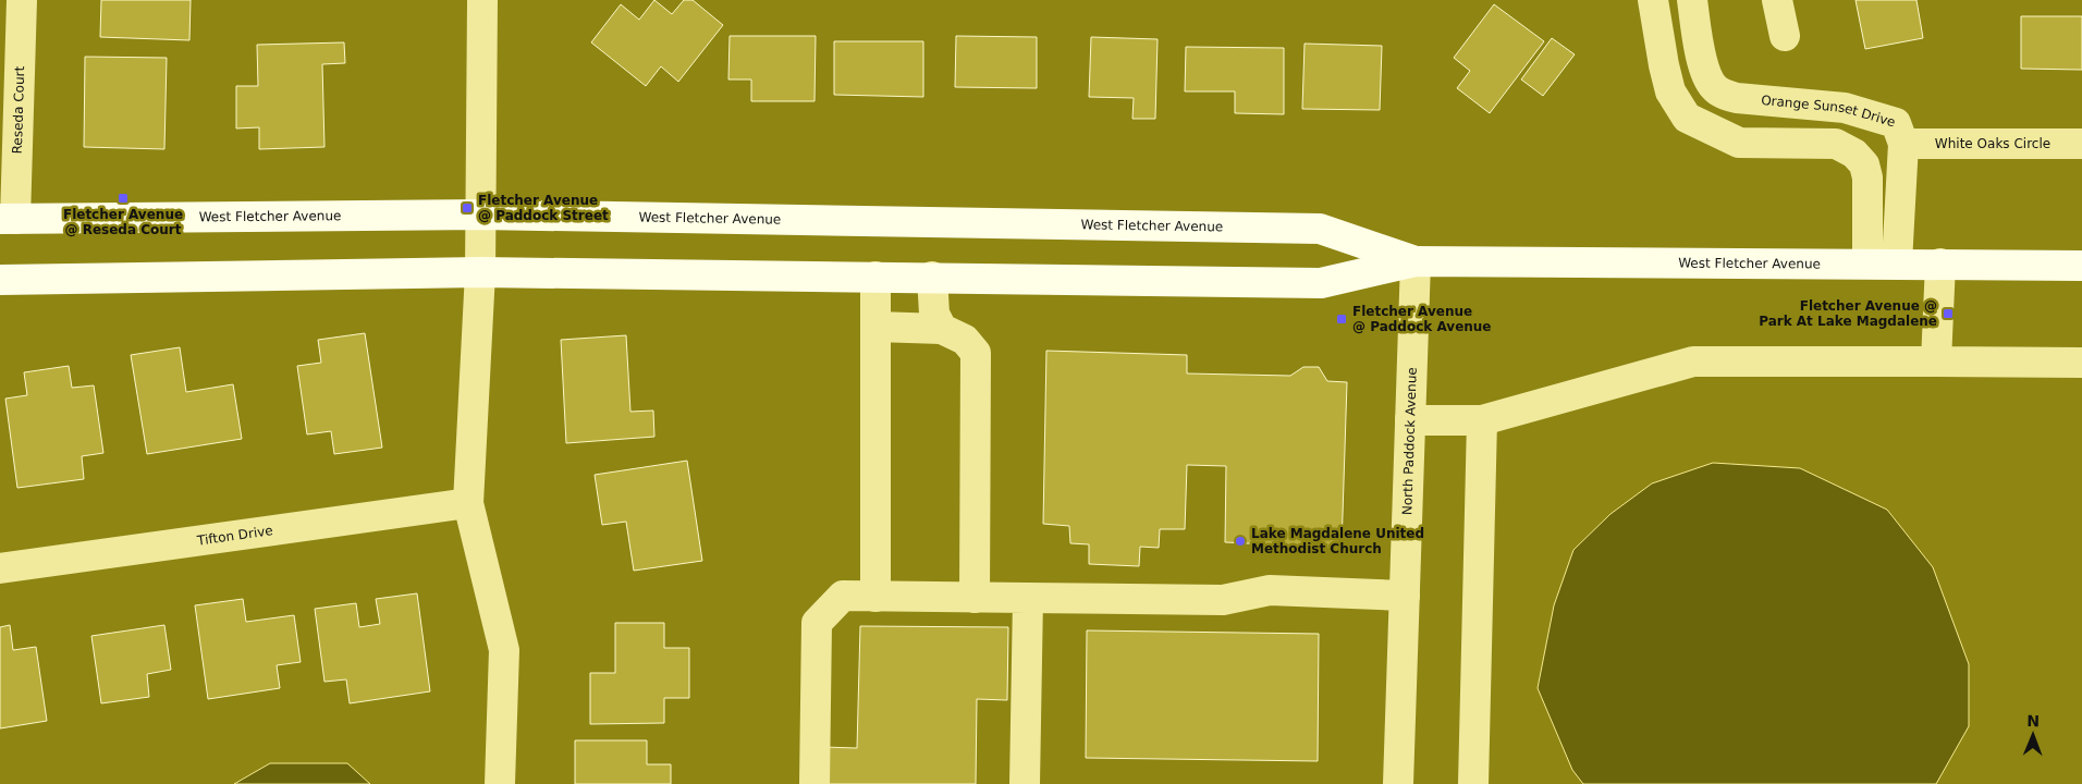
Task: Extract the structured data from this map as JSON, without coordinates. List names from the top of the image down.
{
  "streets": {
    "main road": ["West Fletcher Avenue"],
    "street": [
      "Reseda Court",
      "Orange Sunset Drive",
      "White Oaks Circle",
      "North Paddock Avenue",
      "Tifton Drive"
    ]
  },
  "crossings": [
    ["Reseda Court", "West Fletcher Avenue"],
    ["Orange Sunset Drive", "White Oaks Circle"],
    ["Orange Sunset Drive", "West Fletcher Avenue"],
    ["West Fletcher Avenue", "North Paddock Avenue"]
  ],
  "places": {
    "transit": [
      "Fletcher Avenue @ Reseda Court",
      "Fletcher Avenue @ Paddock Street",
      "Fletcher Avenue @ Park At Lake Magdalene",
      "Fletcher Avenue @ Paddock Avenue"
    ],
    "other": ["Lake Magdalene United Methodist Church"]
  },
  "north": "top"
}
